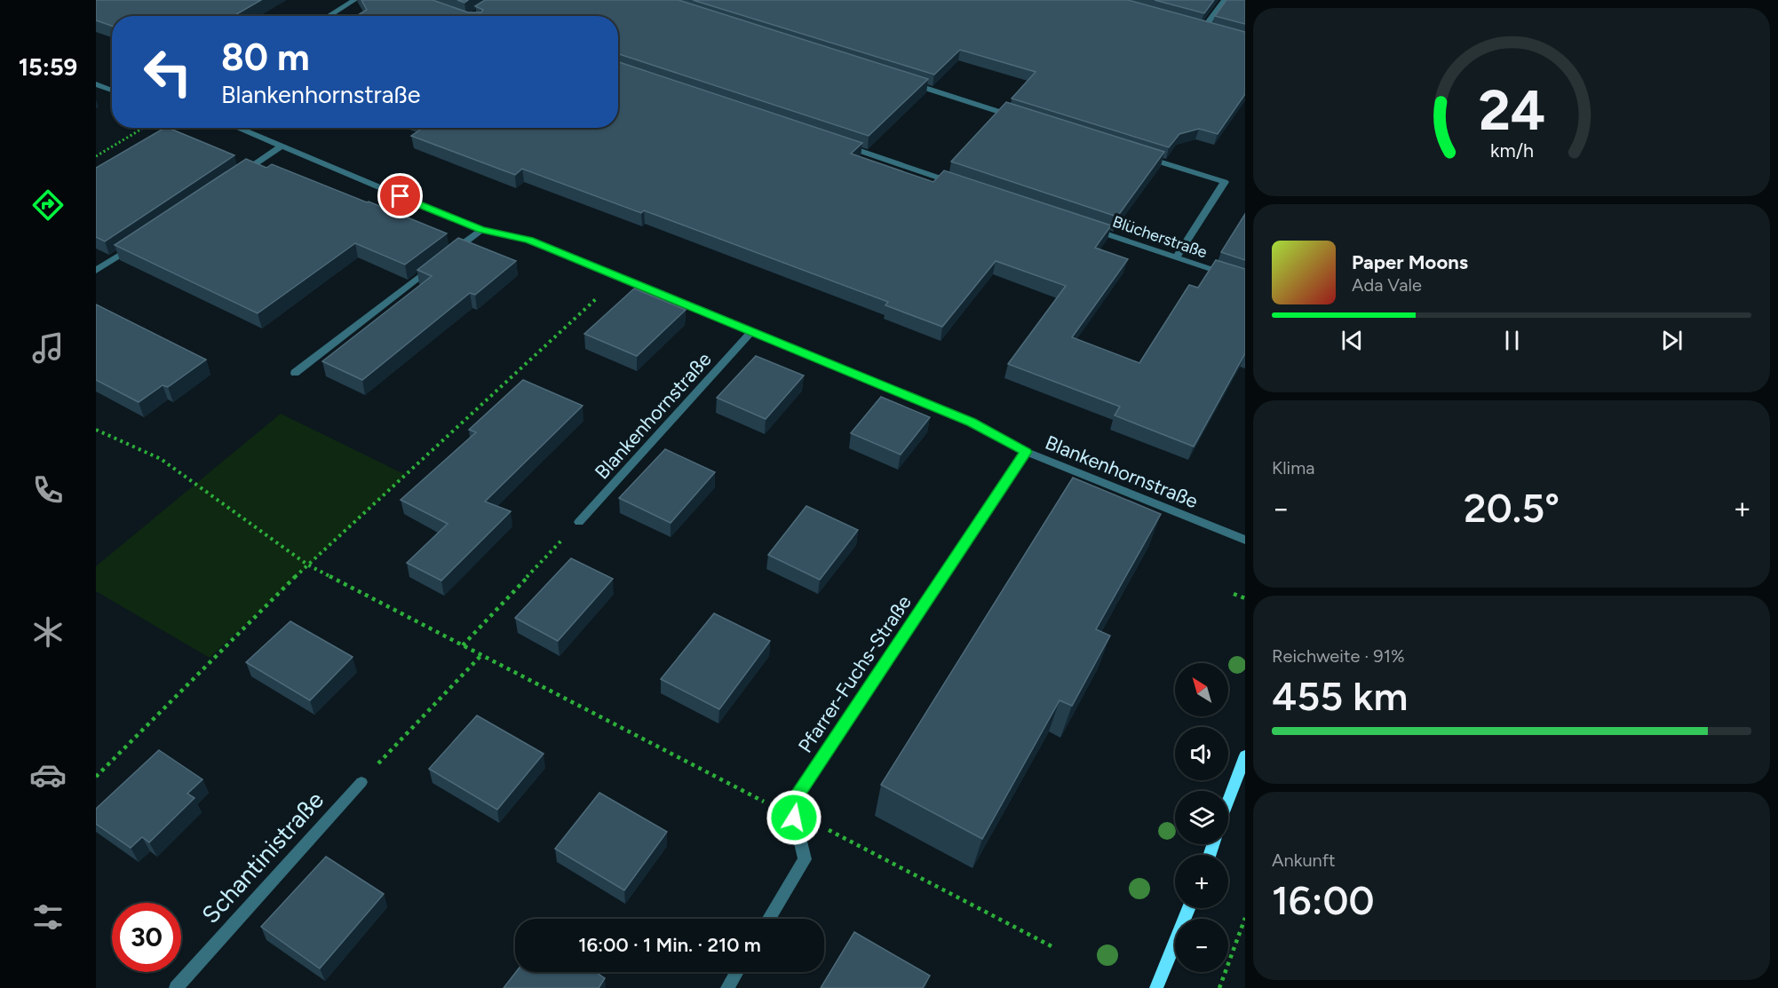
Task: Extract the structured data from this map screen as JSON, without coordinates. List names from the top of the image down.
{
  "streets": {
    "street": [
      "Blücherstraße",
      "Blankenhornstraße",
      "Pfarrer-Fuchs-Straße",
      "Schantinistraße"
    ]
  },
  "crossings": [
    ["Blankenhornstraße", "Pfarrer-Fuchs-Straße"]
  ],
  "north": "top left",
  "page": {
    "tabs": "15:59",
    "turn": ["80 m", "Blankenhornstraße"],
    "song": ["Paper Moons", "Ada Vale"],
    "tile": [
      "Klima",
      ["Reichweite · 91%", "455 km"],
      ["Ankunft", "16:00"]
    ],
    "heat": ["−", "20.5°", "+"],
    "map_buttons": ["+", "−"],
    "limit": "30",
    "trip": "16:00 · 1 Min. · 210 m",
    "gauge": ["24", "km/h"]
  }
}
